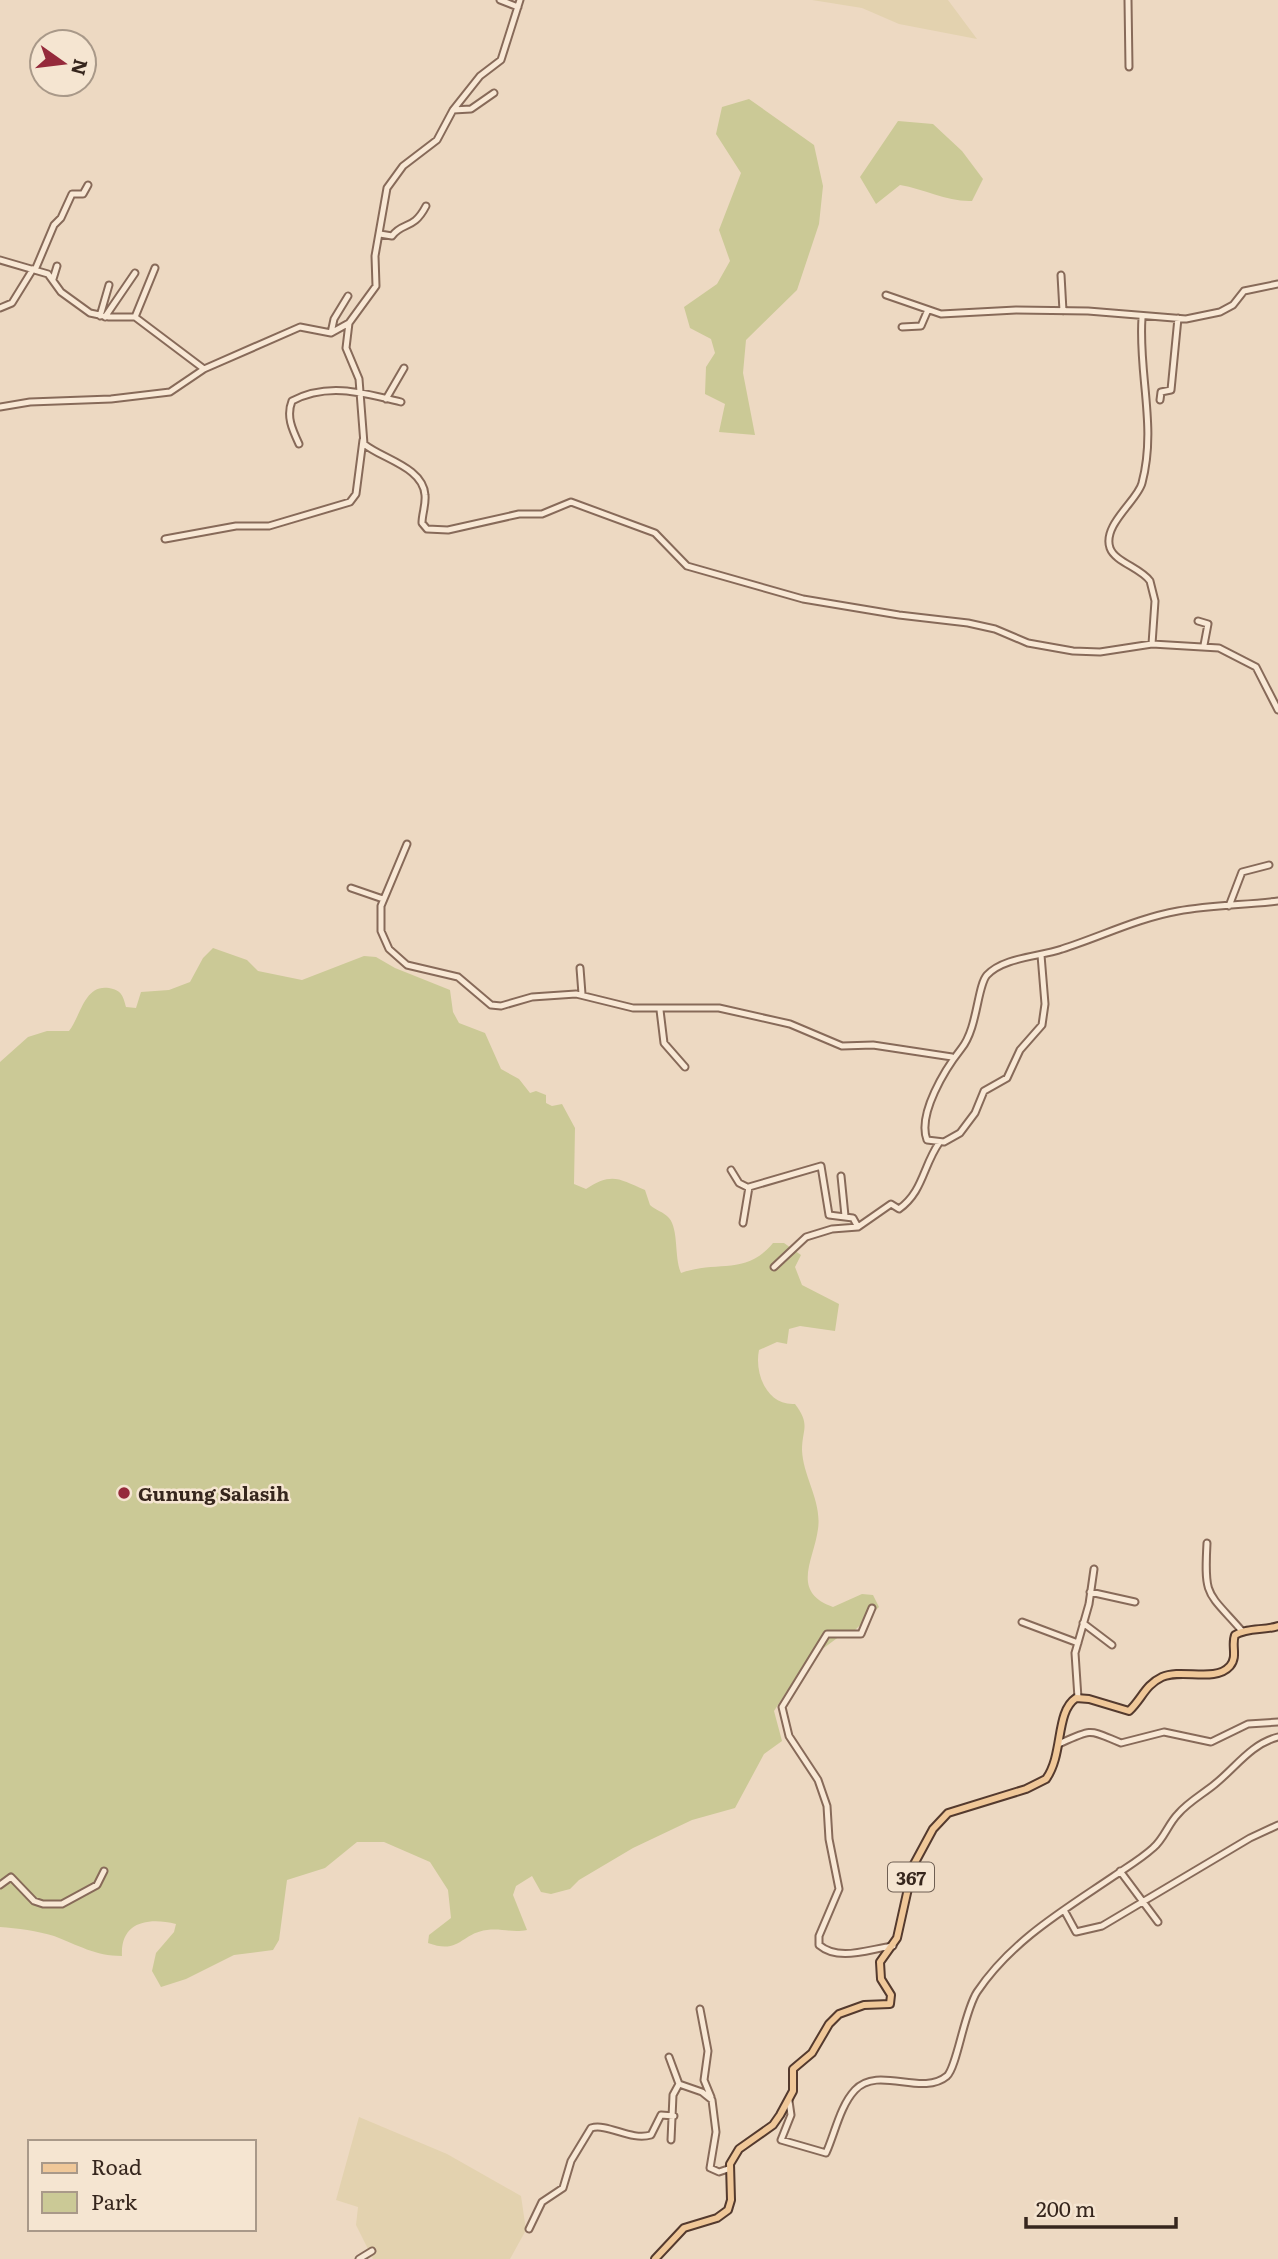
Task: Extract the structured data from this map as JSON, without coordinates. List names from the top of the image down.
{
  "streets": {
    "main road": ["367"]
  },
  "places": ["Gunung Salasih"],
  "legend": ["Road", "Park"],
  "scale_bar": "200 m",
  "north": "right"
}
